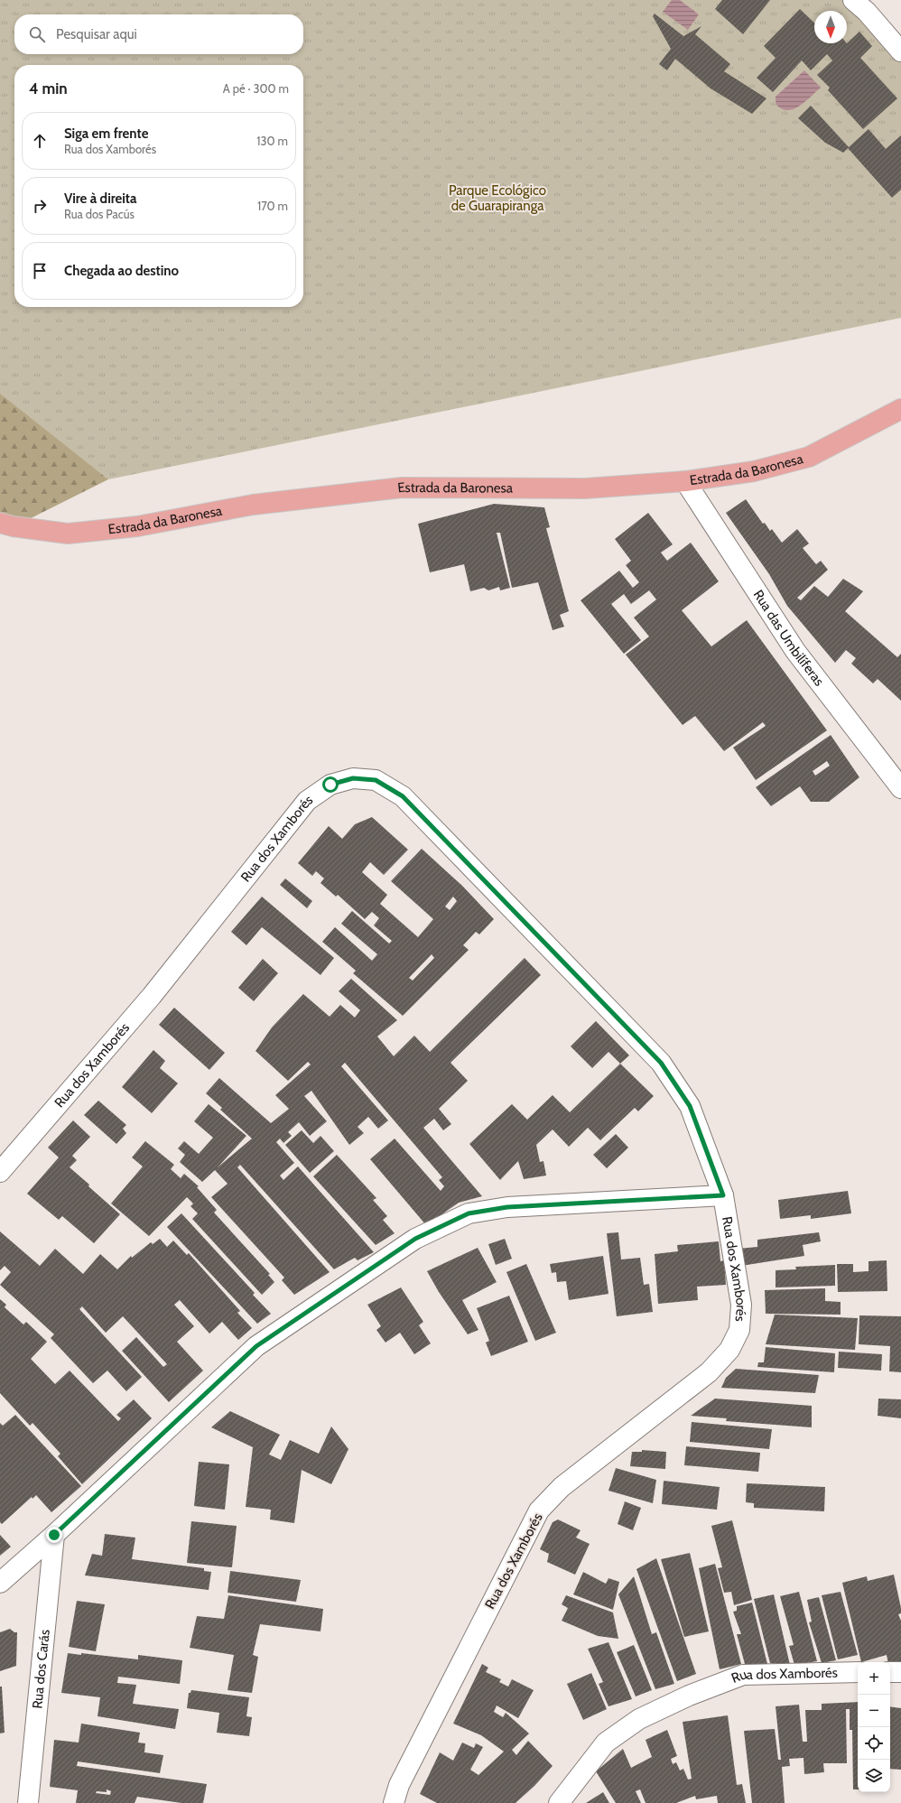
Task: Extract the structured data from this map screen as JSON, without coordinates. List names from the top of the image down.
{
  "streets": {
    "main road": ["Estrada da Baronesa"],
    "street": ["Rua das Umbilíferas", "Rua dos Xamborés", "Rua dos Carás"]
  },
  "crossings": [
    ["Estrada da Baronesa", "Rua das Umbilíferas"]
  ],
  "parks": ["Parque Ecológico de Guarapiranga"],
  "north": "bottom",
  "page": {
    "search": "Pesquisar aqui",
    "heading": ["4 min", "A pé · 300 m"],
    "list": [
      ["Siga em frente", "Rua dos Xamborés", "130 m"],
      ["Vire à direita", "Rua dos Pacús", "170 m"],
      "Chegada ao destino"
    ],
    "map_buttons": ["+", "−"]
  }
}
